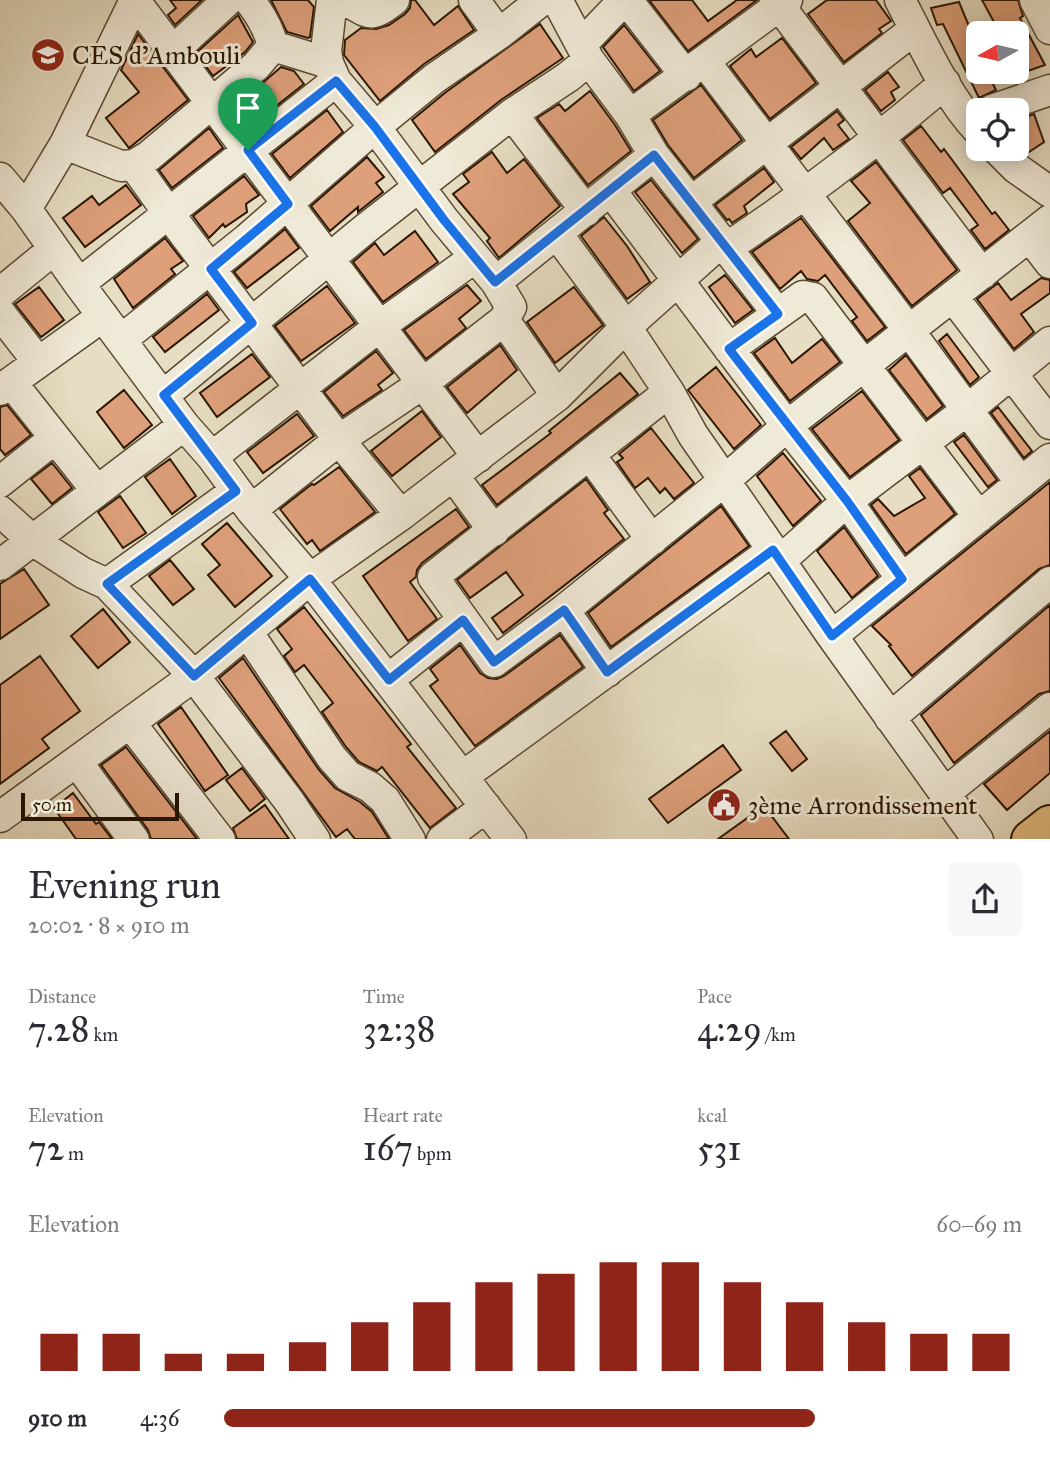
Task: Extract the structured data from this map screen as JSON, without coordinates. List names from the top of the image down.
{
  "places": {
    "school or university": ["CES d'Ambouli"],
    "public building": ["3ème Arrondissement"]
  },
  "scale_bar": "50 m",
  "north": "left",
  "page": {
    "scale": "50 m",
    "heading": ["Evening run", "20:02 · 8 × 910 m"],
    "stats": [
      ["Distance", "7.28 km"],
      ["Time", "32:38"],
      ["Pace", "4:29 /km"],
      ["Elevation", "72 m"],
      ["Heart rate", "167 bpm"],
      ["kcal", "531"]
    ],
    "chart": ["Elevation", "60–69 m"],
    "list": [
      {
        "name": "910 m",
        "note": "4:36"
      }
    ]
  }
}
